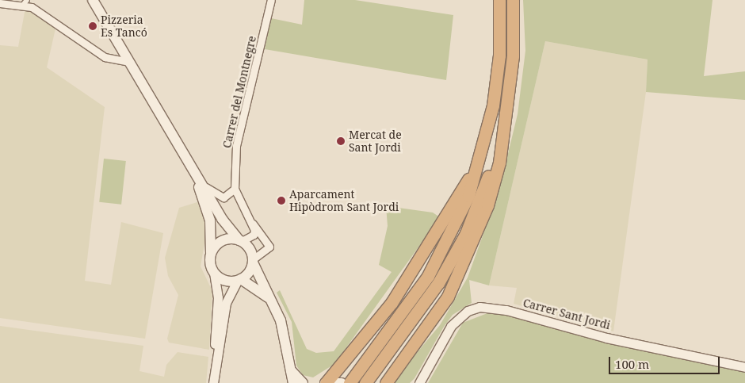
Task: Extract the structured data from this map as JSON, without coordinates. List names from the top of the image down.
{
  "streets": {
    "street": ["Carrer del Montnegre", "Carrer Sant Jordi"]
  },
  "places": ["Pizzeria Es Tancó", "Mercat de Sant Jordi", "Aparcament Hipòdrom Sant Jordi"],
  "scale_bar": "100 m"
}
